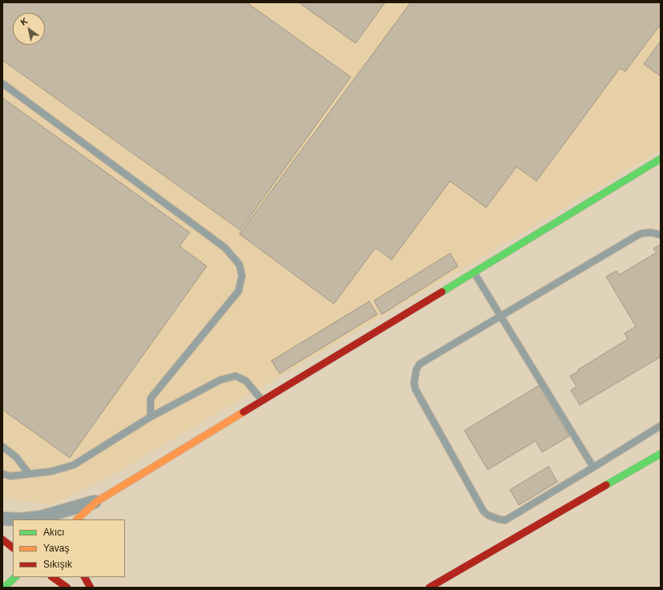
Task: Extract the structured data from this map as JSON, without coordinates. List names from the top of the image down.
{
  "legend": ["Akıcı", "Yavaş", "Sıkışık"],
  "north": "top left"
}
